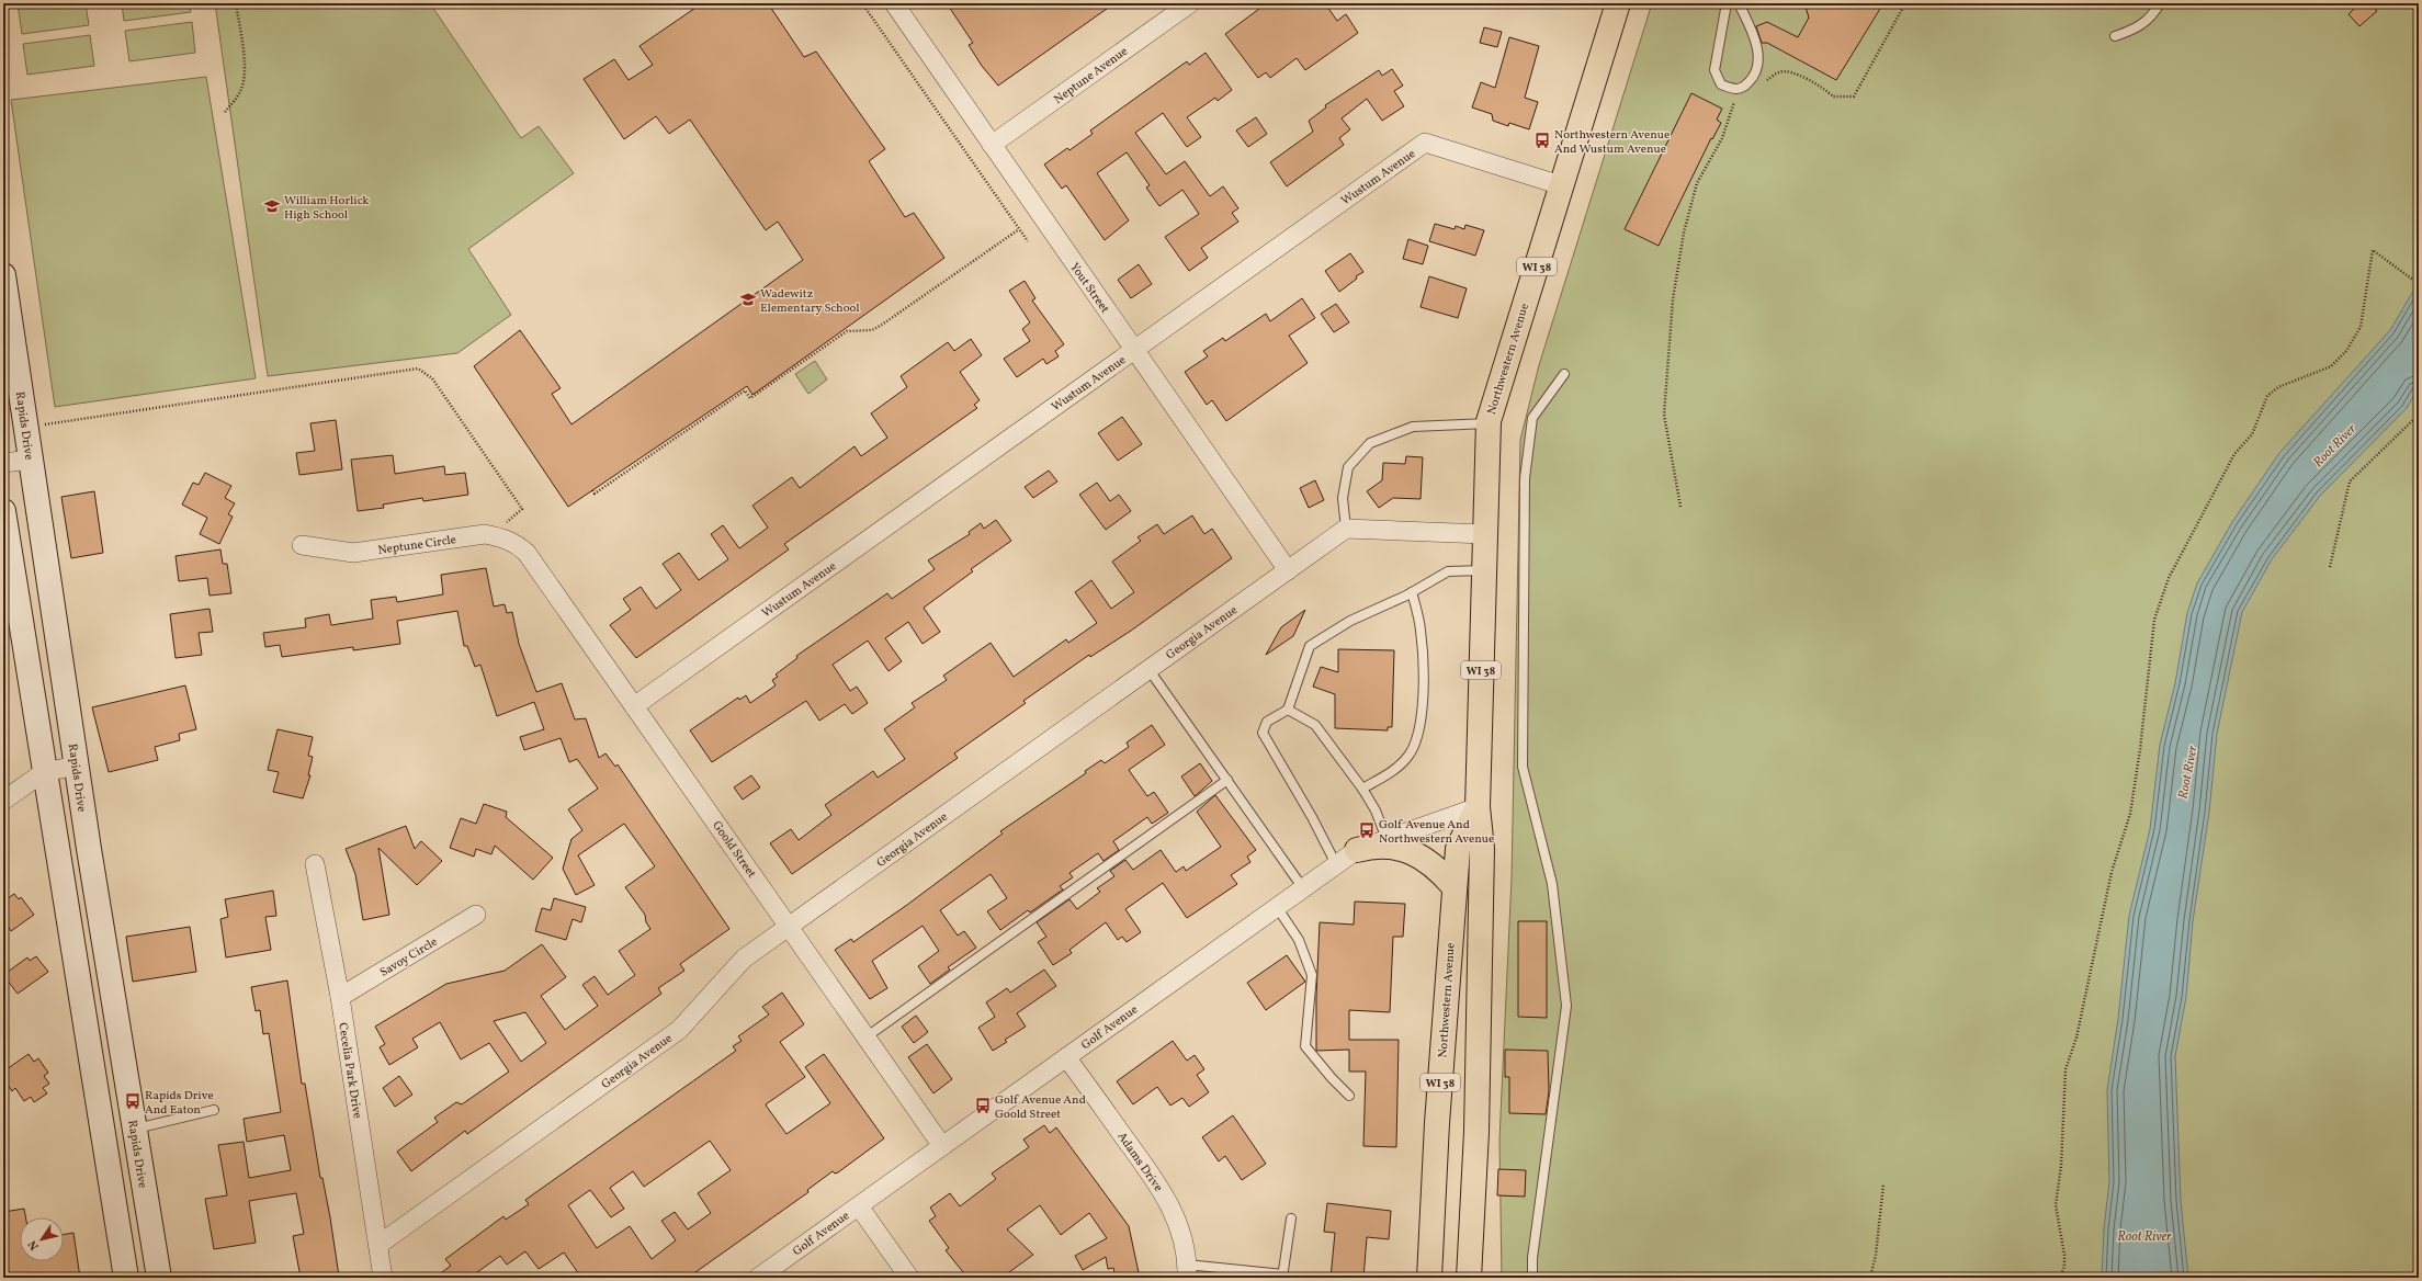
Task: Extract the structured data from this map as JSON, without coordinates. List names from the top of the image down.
{
  "streets": {
    "main road": ["WI 38", "Northwestern Avenue"],
    "street": [
      "Neptune Avenue",
      "Wustum Avenue",
      "Yout Street",
      "Rapids Drive",
      "Neptune Circle",
      "Georgia Avenue",
      "Goold Street",
      "Savoy Circle",
      "Golf Avenue",
      "Cecelia Park Drive",
      "Adams Drive"
    ]
  },
  "crossings": [
    ["Neptune Avenue", "Yout Street"],
    ["Wustum Avenue", "Yout Street"],
    ["Wustum Avenue", "Northwestern Avenue"],
    ["Wustum Avenue", "Goold Street"],
    ["Yout Street", "Georgia Avenue"],
    ["Northwestern Avenue", "Golf Avenue"],
    ["Neptune Circle", "Goold Street"],
    ["Georgia Avenue", "Goold Street"],
    ["Georgia Avenue", "Cecelia Park Drive"],
    ["Goold Street", "Golf Avenue"],
    ["Savoy Circle", "Cecelia Park Drive"],
    ["Golf Avenue", "Adams Drive"]
  ],
  "water": ["Root River"],
  "places": {
    "bus stop": [
      "Northwestern Avenue And Wustum Avenue",
      "Golf Avenue And Northwestern Avenue",
      "Rapids Drive And Eaton",
      "Golf Avenue And Goold Street"
    ],
    "school or university": ["William Horlick High School", "Wadewitz Elementary School"]
  },
  "north": "bottom left"
}
